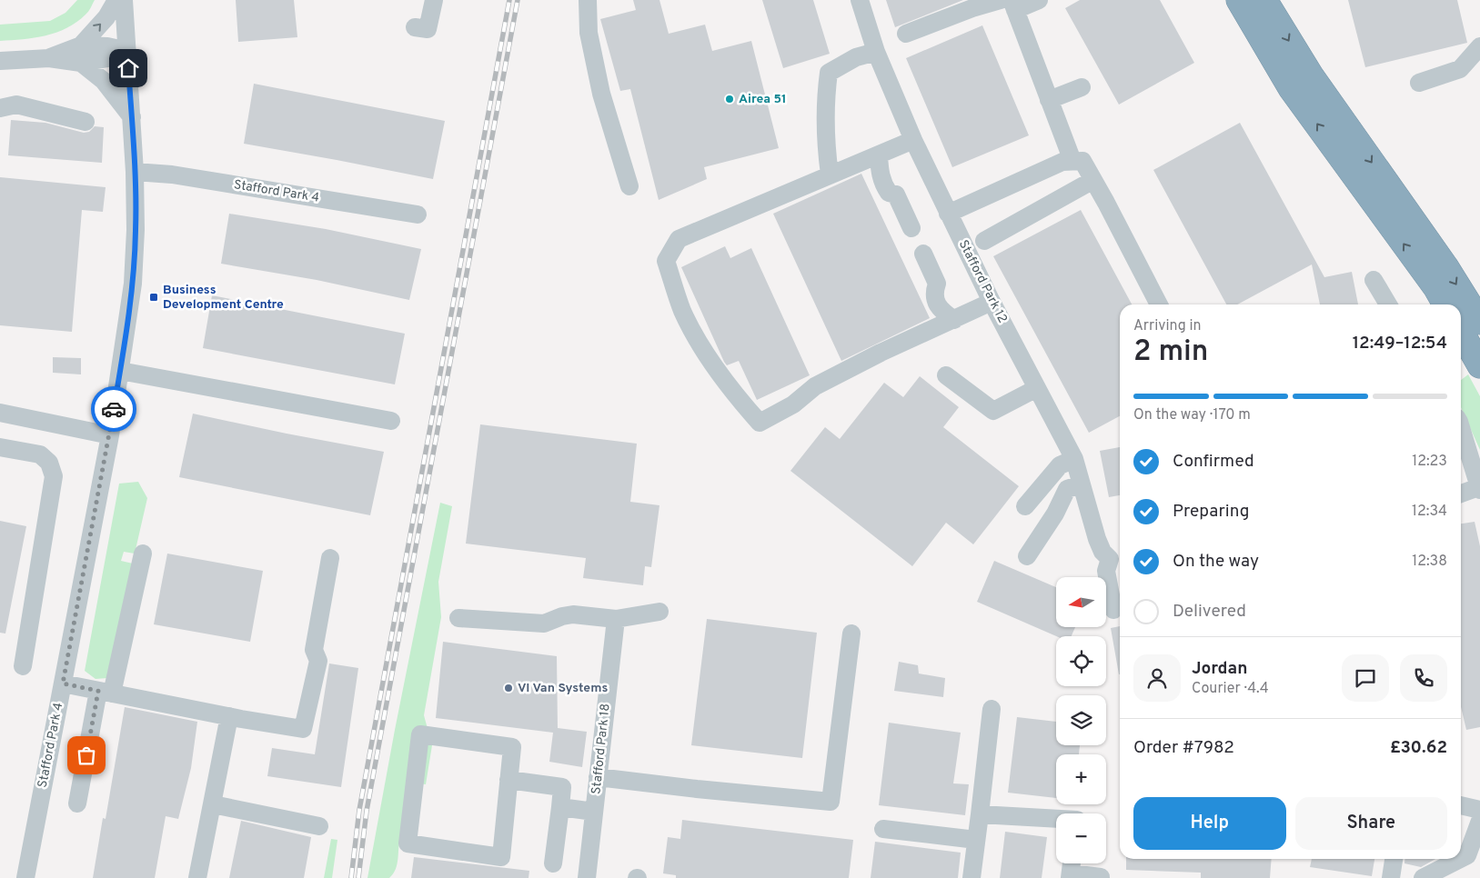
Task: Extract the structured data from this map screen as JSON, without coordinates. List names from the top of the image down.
{
  "streets": {
    "street": ["Stafford Park 4", "Stafford Park 12", "Stafford Park 18"]
  },
  "places": {
    "other": ["Airea 51", "VI Van Systems"],
    "transit": ["Business Development Centre"]
  },
  "north": "left",
  "page": {
    "heading": ["2 min", "Arriving in", "12:49–12:54"],
    "panel": [
      "Jordan",
      "Courier · 4.4",
      "Order #7982",
      "£30.62"
    ],
    "bar": "On the way · 170 m",
    "list": [
      ["Confirmed", "12:23"],
      ["Preparing", "12:34"],
      ["On the way", "12:38"],
      "Delivered"
    ],
    "map_buttons": ["+", "−"],
    "buttons": ["Help", "Share"]
  }
}
